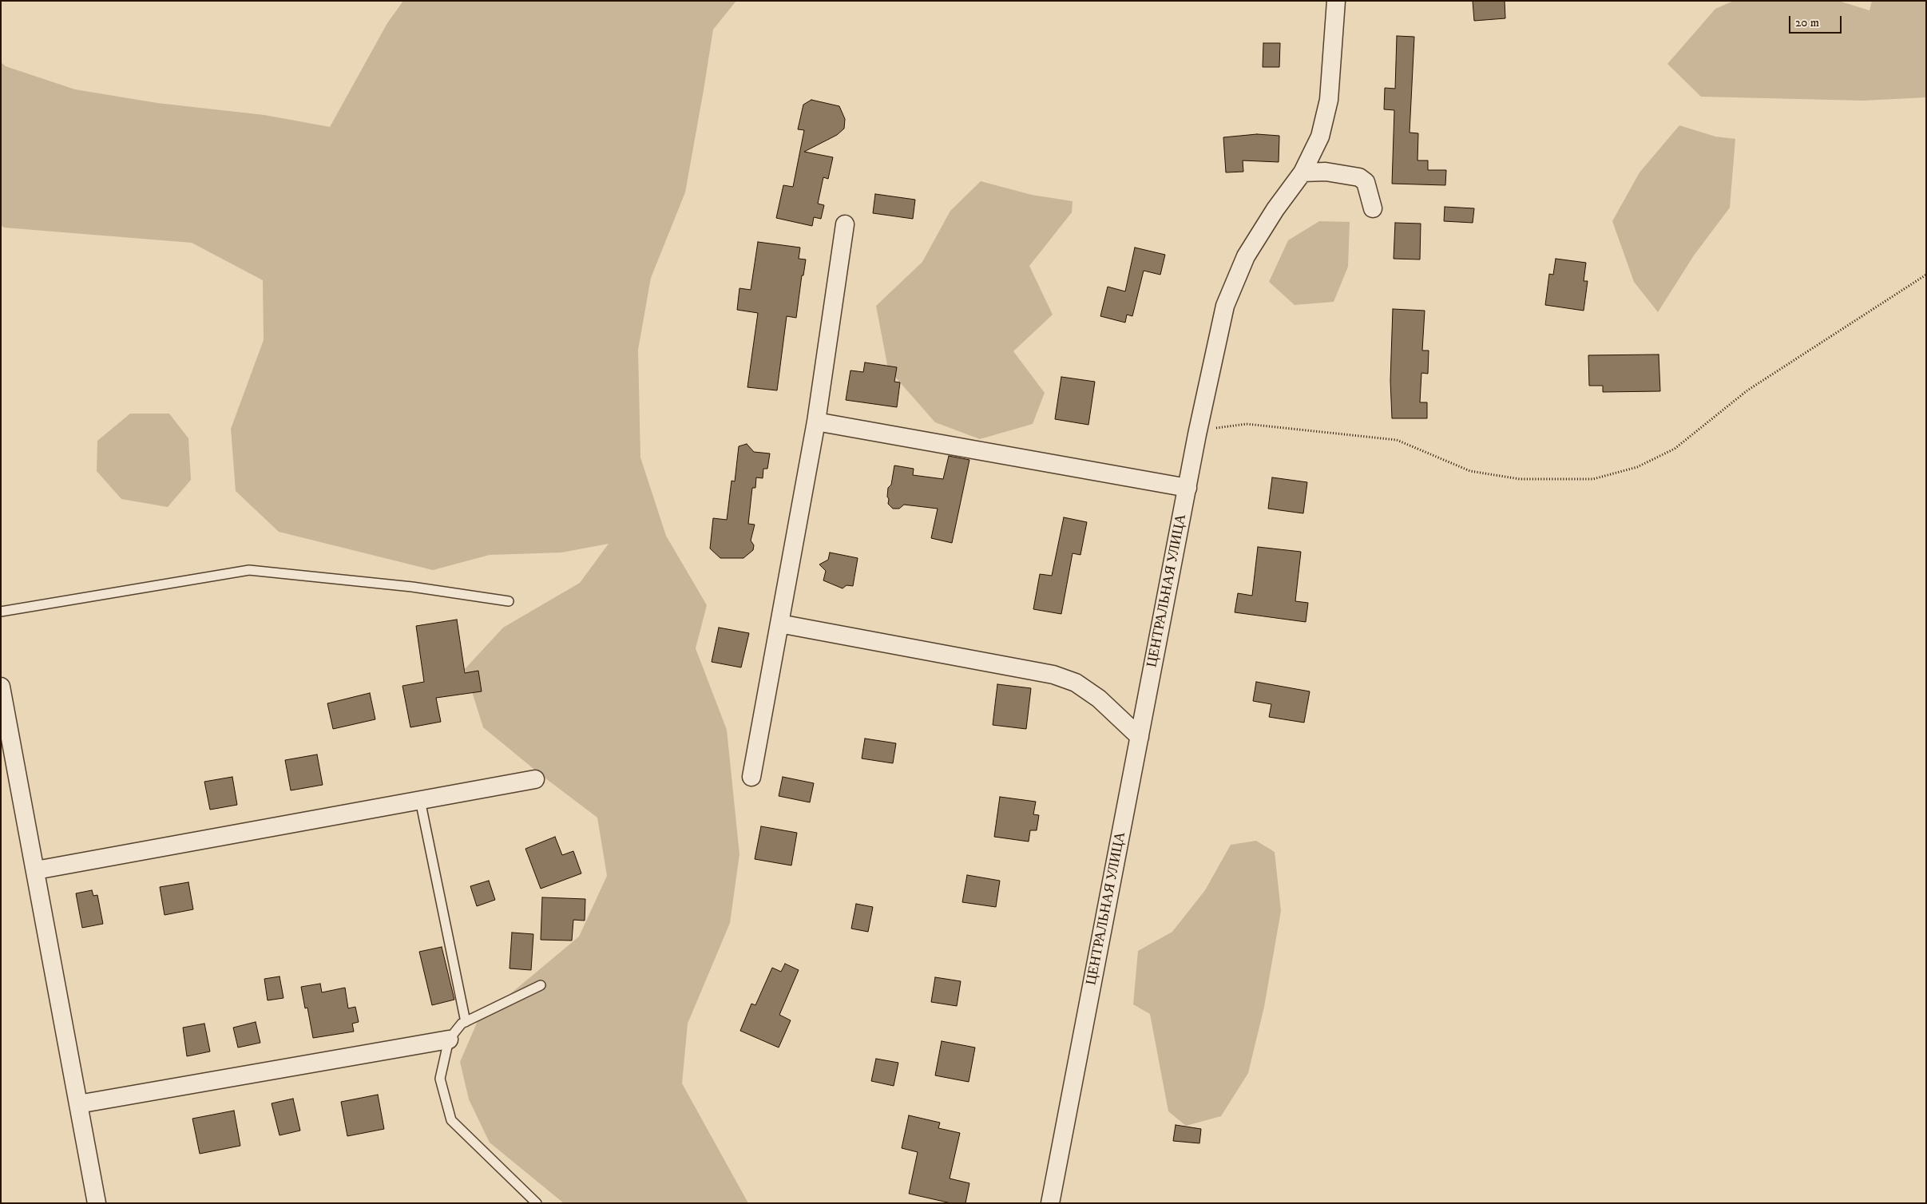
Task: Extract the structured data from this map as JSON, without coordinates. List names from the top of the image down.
{
  "streets": {
    "street": ["ЦЕНТРАЛЬНАЯ УЛИЦА"]
  },
  "scale_bar": "20 m"
}
